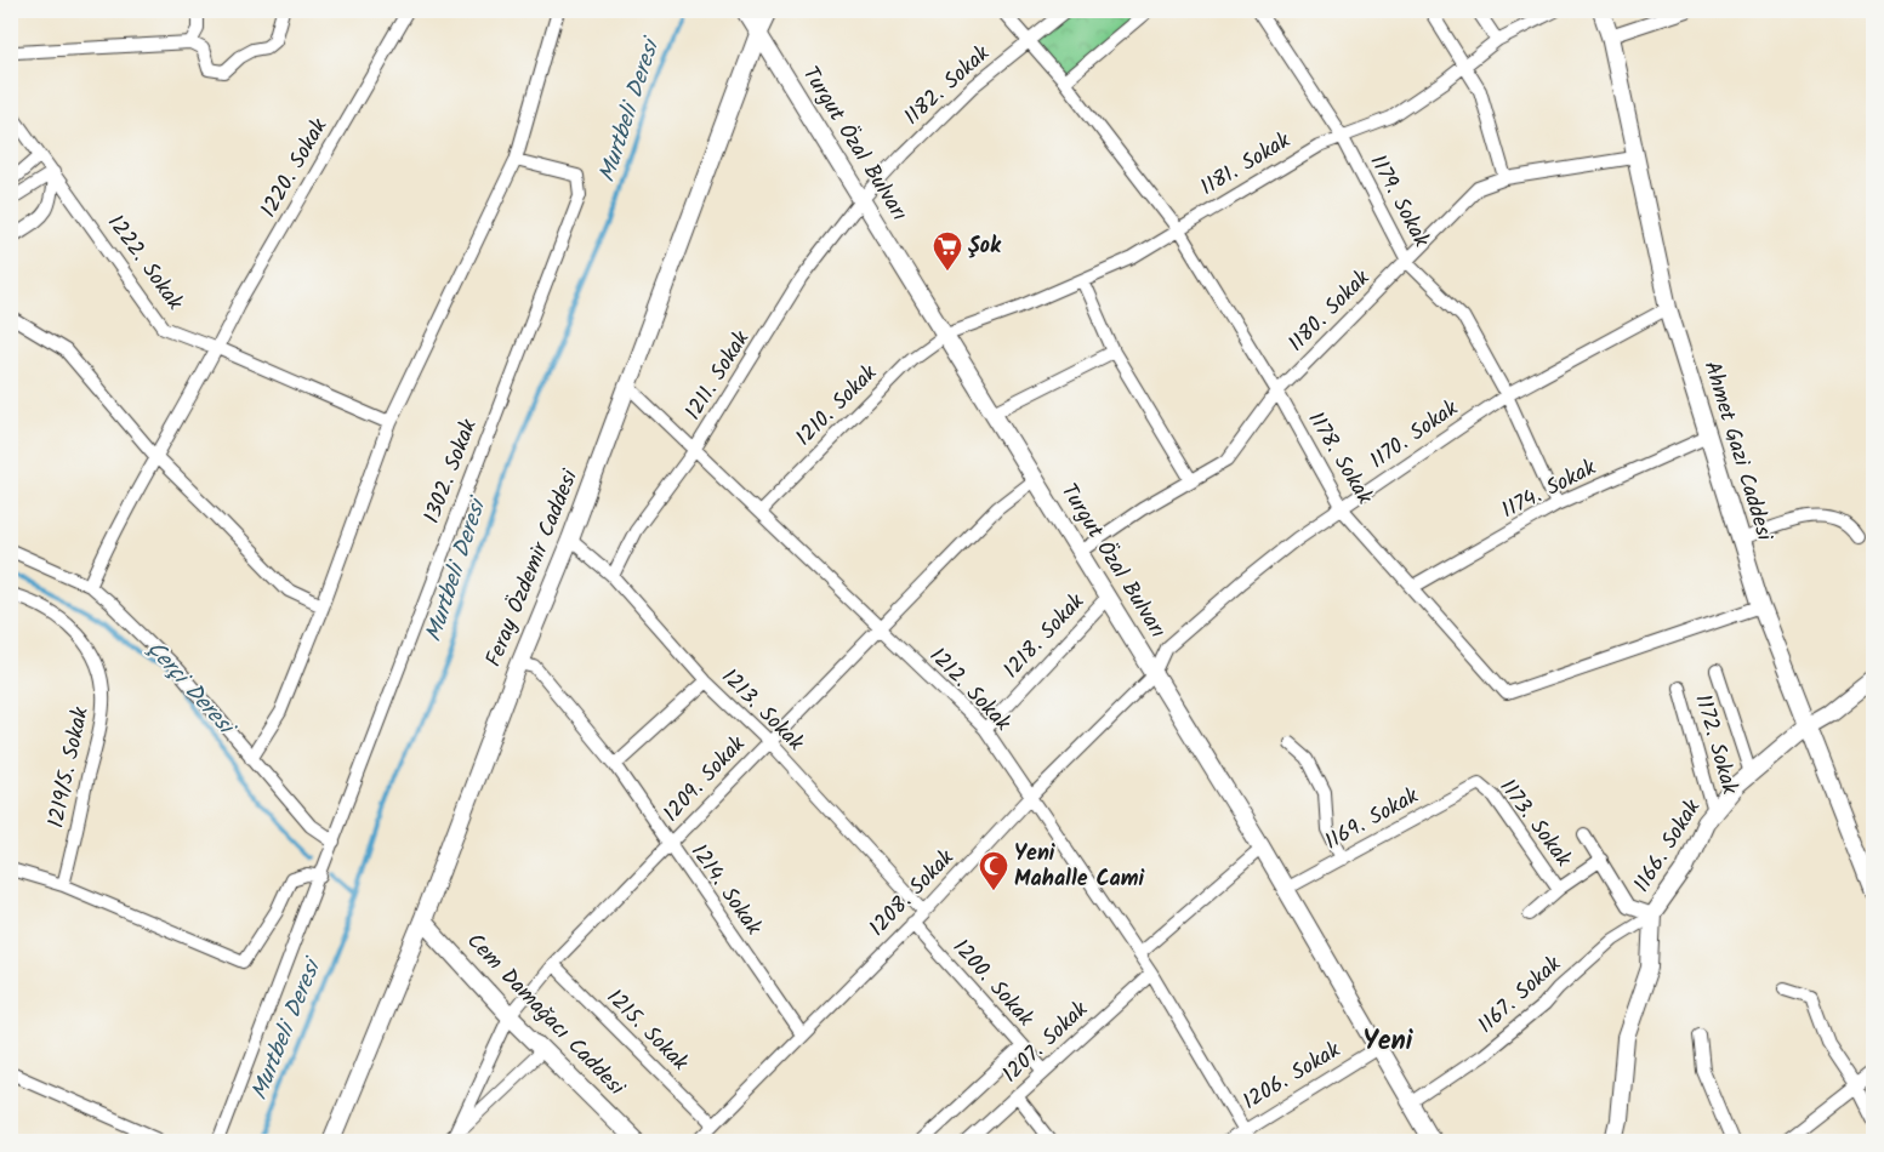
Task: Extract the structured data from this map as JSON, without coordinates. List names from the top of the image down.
{
  "streets": {
    "street": [
      "1182. Sokak",
      "Turgut Özal Bulvarı",
      "1181. Sokak",
      "1220. Sokak",
      "1179. Sokak",
      "1222. Sokak",
      "1180. Sokak",
      "1211. Sokak",
      "1210. Sokak",
      "1170. Sokak",
      "Ahmet Gazi Caddesi",
      "1178. Sokak",
      "1302. Sokak",
      "1174. Sokak",
      "Feray Özdemir Caddesi",
      "1218. Sokak",
      "1212. Sokak",
      "1213. Sokak",
      "1172. Sokak",
      "1219/5. Sokak",
      "1209. Sokak",
      "1169. Sokak",
      "1173. Sokak",
      "1166. Sokak",
      "1214. Sokak",
      "1208. Sokak",
      "1200. Sokak",
      "1167. Sokak",
      "Cem Damağacı Caddesi",
      "1215. Sokak",
      "1207. Sokak",
      "1206. Sokak"
    ]
  },
  "crossings": [
    ["1182. Sokak", "Turgut Özal Bulvarı"],
    ["1182. Sokak", "1211. Sokak"],
    ["1182. Sokak", "1178. Sokak"],
    ["Turgut Özal Bulvarı", "1181. Sokak"],
    ["Turgut Özal Bulvarı", "1180. Sokak"],
    ["Turgut Özal Bulvarı", "1211. Sokak"],
    ["Turgut Özal Bulvarı", "1210. Sokak"],
    ["Turgut Özal Bulvarı", "1170. Sokak"],
    ["Turgut Özal Bulvarı", "Feray Özdemir Caddesi"],
    ["Turgut Özal Bulvarı", "1218. Sokak"],
    ["Turgut Özal Bulvarı", "1209. Sokak"],
    ["Turgut Özal Bulvarı", "1169. Sokak"],
    ["Turgut Özal Bulvarı", "1208. Sokak"],
    ["Turgut Özal Bulvarı", "1167. Sokak"],
    ["Turgut Özal Bulvarı", "1206. Sokak"],
    ["1181. Sokak", "1179. Sokak"],
    ["1181. Sokak", "1210. Sokak"],
    ["1181. Sokak", "1178. Sokak"],
    ["1220. Sokak", "1222. Sokak"],
    ["1179. Sokak", "1180. Sokak"],
    ["1179. Sokak", "1170. Sokak"],
    ["1179. Sokak", "1174. Sokak"],
    ["1180. Sokak", "Ahmet Gazi Caddesi"],
    ["1180. Sokak", "1178. Sokak"],
    ["1211. Sokak", "1212. Sokak"],
    ["1211. Sokak", "1213. Sokak"],
    ["1210. Sokak", "1212. Sokak"],
    ["1170. Sokak", "Ahmet Gazi Caddesi"],
    ["1170. Sokak", "1178. Sokak"],
    ["1170. Sokak", "1208. Sokak"],
    ["Ahmet Gazi Caddesi", "1178. Sokak"],
    ["Ahmet Gazi Caddesi", "1174. Sokak"],
    ["Ahmet Gazi Caddesi", "1166. Sokak"],
    ["1178. Sokak", "1174. Sokak"],
    ["Feray Özdemir Caddesi", "1212. Sokak"],
    ["Feray Özdemir Caddesi", "1213. Sokak"],
    ["Feray Özdemir Caddesi", "1214. Sokak"],
    ["Feray Özdemir Caddesi", "Cem Damağacı Caddesi"],
    ["1218. Sokak", "1212. Sokak"],
    ["1212. Sokak", "1209. Sokak"],
    ["1212. Sokak", "1208. Sokak"],
    ["1212. Sokak", "1207. Sokak"],
    ["1212. Sokak", "1206. Sokak"],
    ["1213. Sokak", "1209. Sokak"],
    ["1213. Sokak", "1208. Sokak"],
    ["1172. Sokak", "1166. Sokak"],
    ["1209. Sokak", "1214. Sokak"],
    ["1209. Sokak", "Cem Damağacı Caddesi"],
    ["1209. Sokak", "1215. Sokak"],
    ["1169. Sokak", "1173. Sokak"],
    ["1166. Sokak", "1167. Sokak"],
    ["1214. Sokak", "1208. Sokak"],
    ["1208. Sokak", "1200. Sokak"],
    ["1208. Sokak", "1215. Sokak"],
    ["1200. Sokak", "1207. Sokak"]
  ],
  "districts": ["Yeni"],
  "water": ["Murtbeli Deresi", "Çerçi Deresi"],
  "places": {
    "supermarket": ["Şok"],
    "mosque": ["Yeni Mahalle Cami"]
  }
}
